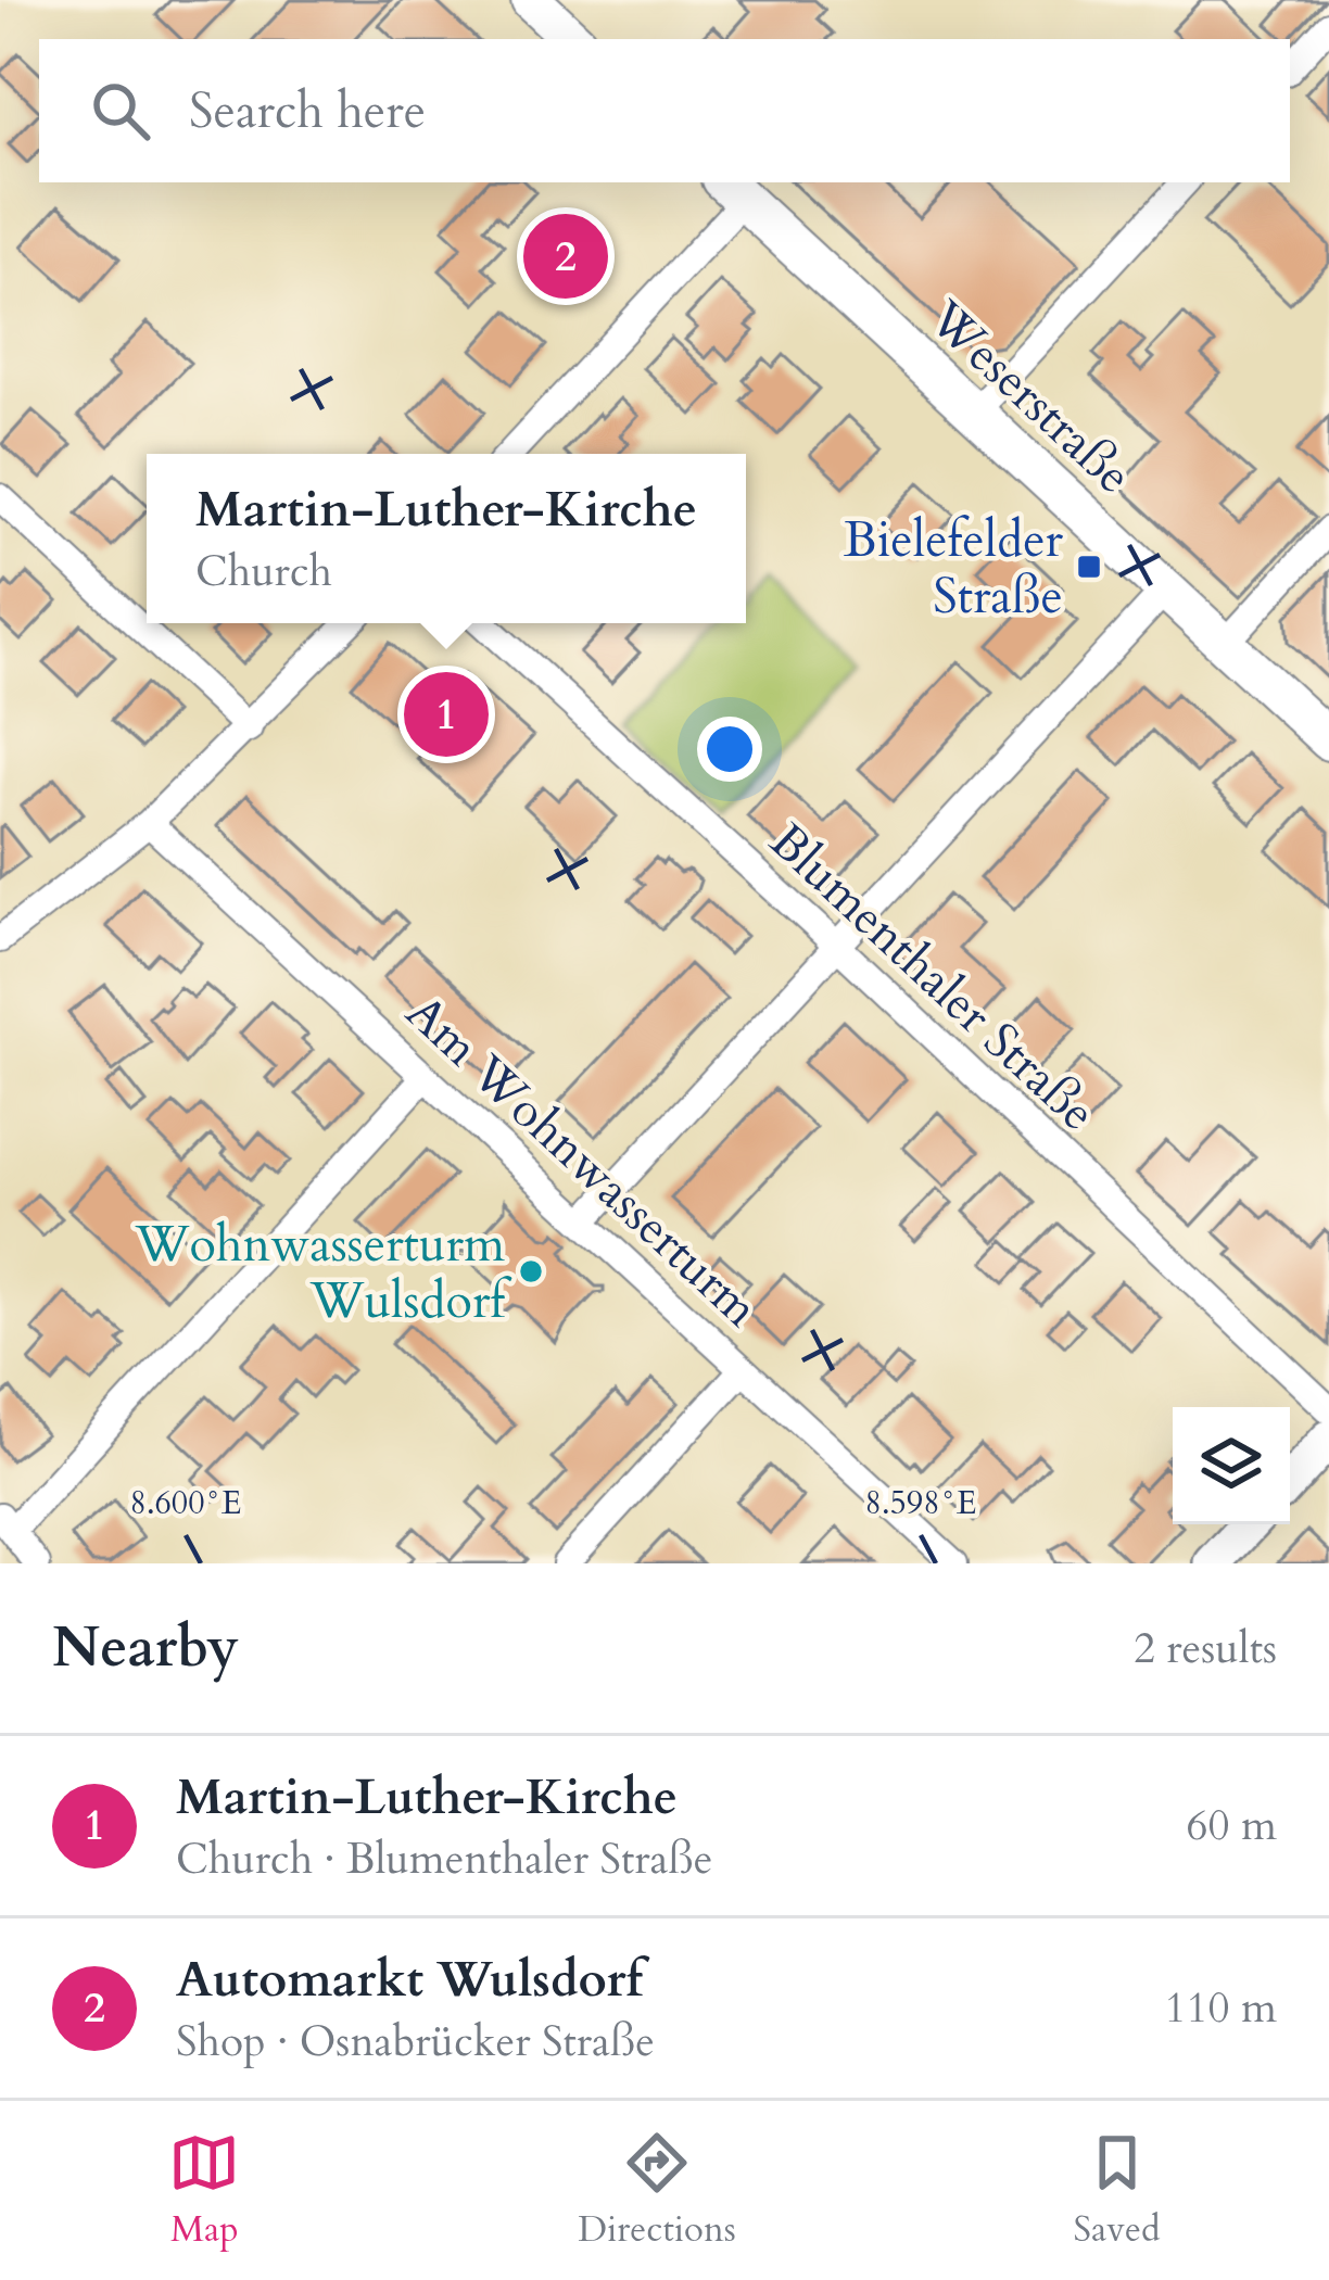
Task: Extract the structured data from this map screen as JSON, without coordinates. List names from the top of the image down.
{
  "streets": {
    "main road": ["Weserstraße"],
    "street": ["Blumenthaler Straße", "Am Wohnwasserturm"]
  },
  "places": {
    "transit": ["Bielefelder Straße"],
    "other": ["Wohnwasserturm Wulsdorf"]
  },
  "page": {
    "search": "Search here",
    "pins": ["2", "1"],
    "popup": ["Martin-Luther-Kirche", "Church"],
    "heading": ["Nearby", "2 results"],
    "list": [
      {
        "mark": "1",
        "name": "Martin-Luther-Kirche",
        "note": "Church · Blumenthaler Straße",
        "value": "60 m"
      },
      {
        "mark": "2",
        "name": "Automarkt Wulsdorf",
        "note": "Shop · Osnabrücker Straße",
        "value": "110 m"
      }
    ],
    "nav": ["Map", "Directions", "Saved"]
  },
  "coordinates": ["8.600°E", "8.598°E"]
}
